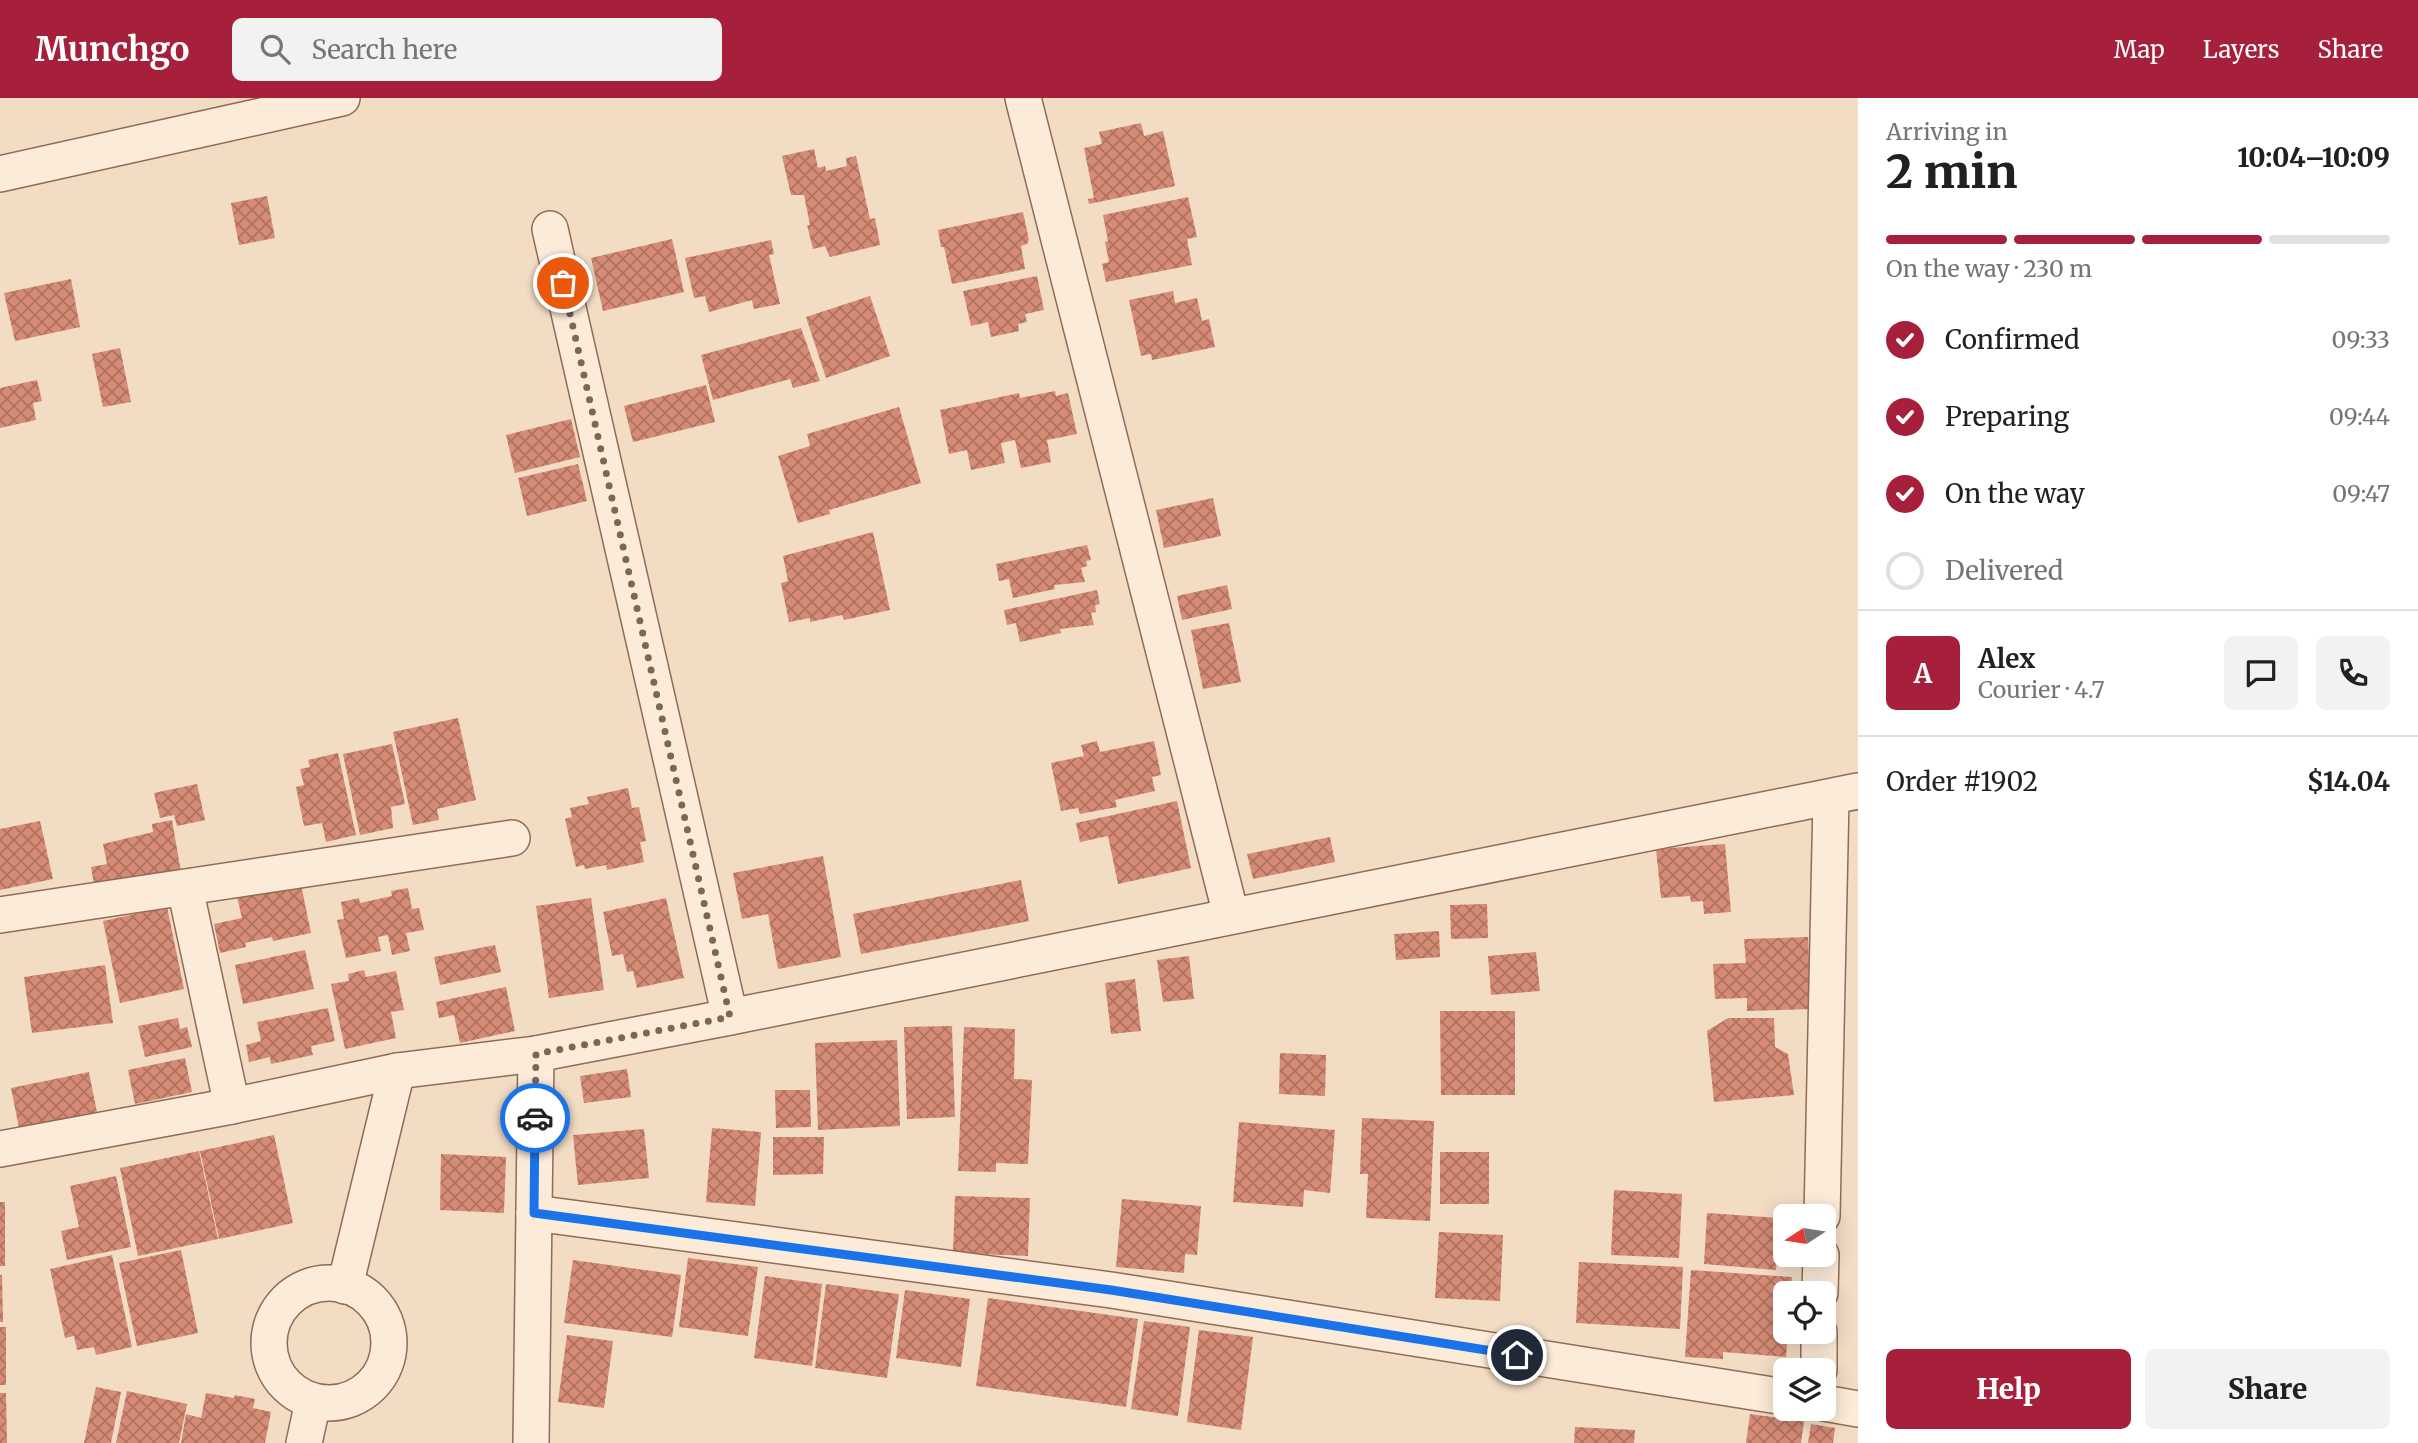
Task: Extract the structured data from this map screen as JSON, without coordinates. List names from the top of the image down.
{
  "north": "left",
  "page": {
    "header": "Munchgo",
    "search": "Search here",
    "nav": ["Map", "Layers", "Share"],
    "heading": ["2 min", "Arriving in", "10:04–10:09"],
    "panel": [
      "Alex",
      "Courier · 4.7",
      "Order #1902",
      "$14.04"
    ],
    "bar": "On the way · 230 m",
    "list": [
      ["Confirmed", "09:33"],
      ["Preparing", "09:44"],
      ["On the way", "09:47"],
      "Delivered"
    ],
    "round": "A",
    "buttons": ["Help", "Share"]
  }
}
